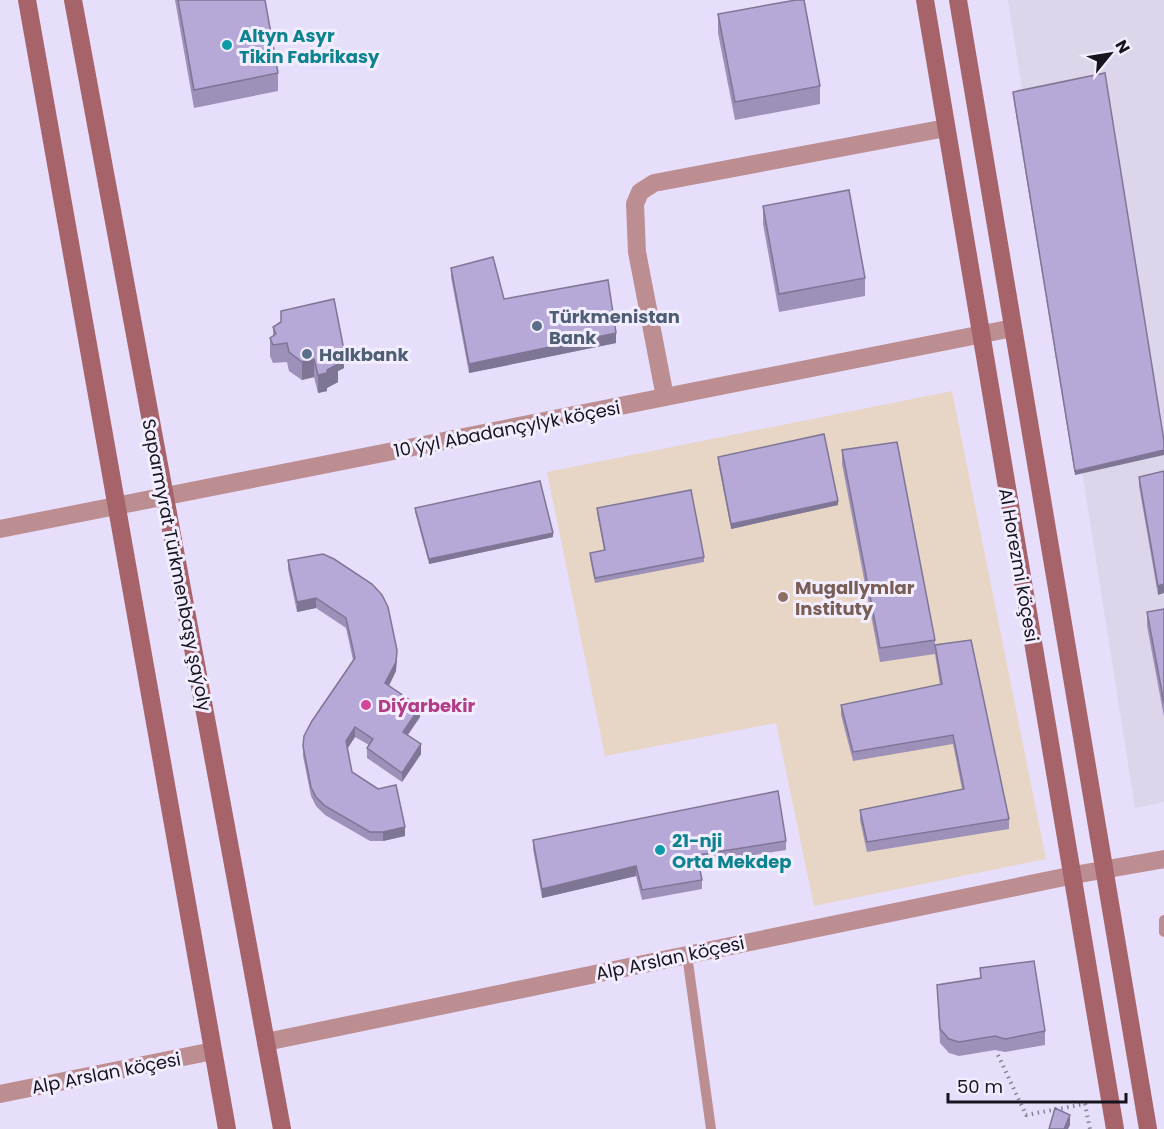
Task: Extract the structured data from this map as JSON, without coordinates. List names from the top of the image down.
{
  "streets": {
    "main road": ["Saparmyrat Türkmenbaşy şaýoly", "Al Horezmi köçesi"],
    "street": ["10 ýyl Abadançylyk köçesi", "Alp Arslan köçesi"]
  },
  "crossings": [
    ["10 ýyl Abadançylyk köçesi", "Saparmyrat Türkmenbaşy şaýoly"],
    ["10 ýyl Abadançylyk köçesi", "Al Horezmi köçesi"],
    ["Saparmyrat Türkmenbaşy şaýoly", "Alp Arslan köçesi"],
    ["Al Horezmi köçesi", "Alp Arslan köçesi"]
  ],
  "places": [
    "Altyn Asyr Tikin Fabrikasy",
    "Türkmenistan Bank",
    "Halkbank",
    "Mugallymlar Instituty",
    "Diýarbekir",
    "21-nji Orta Mekdep"
  ],
  "scale_bar": "50 m",
  "north": "top right"
}
